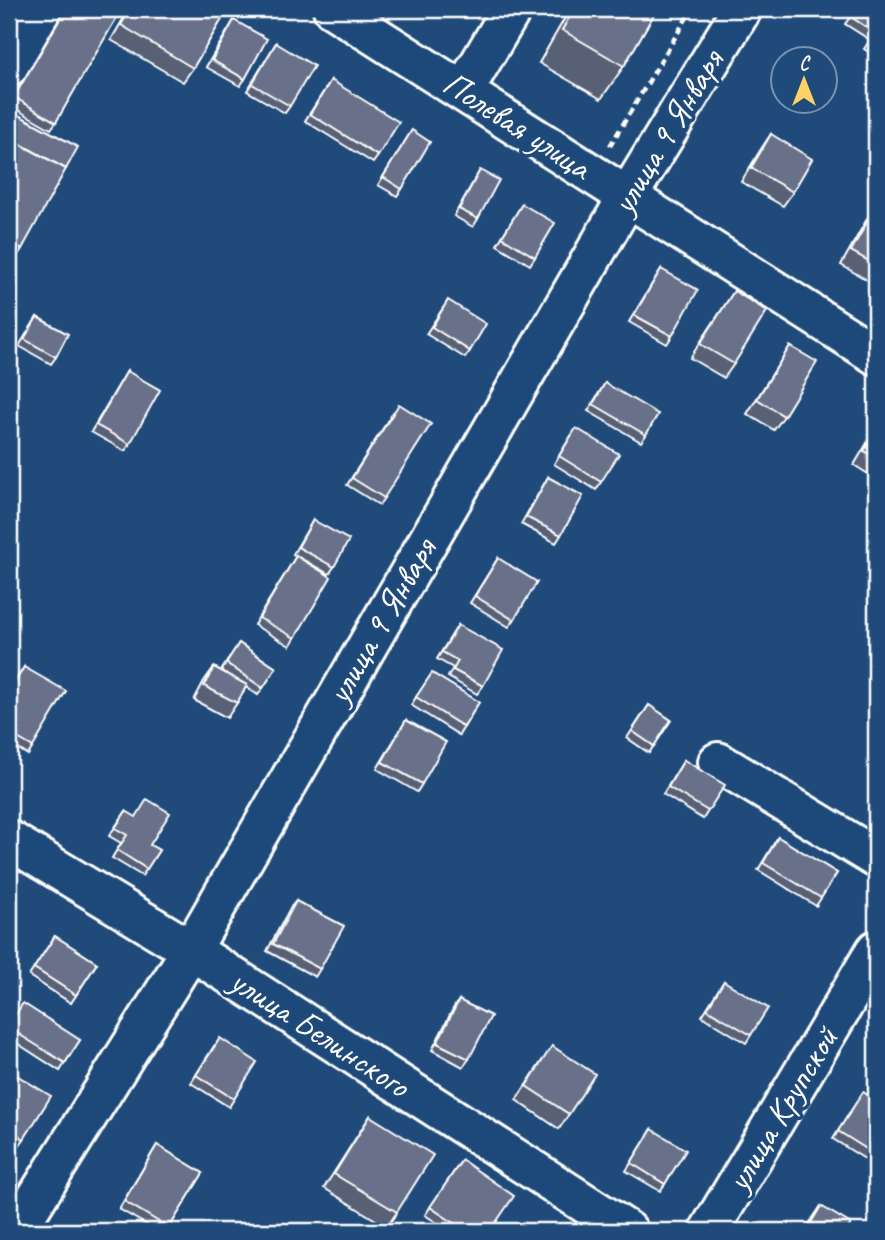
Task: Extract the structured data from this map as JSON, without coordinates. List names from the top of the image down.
{
  "streets": {
    "street": [
      "Полевая улица",
      "улица 9 Января",
      "улица Белинского",
      "улица Крупской"
    ]
  },
  "crossings": [
    ["Полевая улица", "улица 9 Января"],
    ["улица 9 Января", "улица Белинского"]
  ],
  "north": "top"
}
